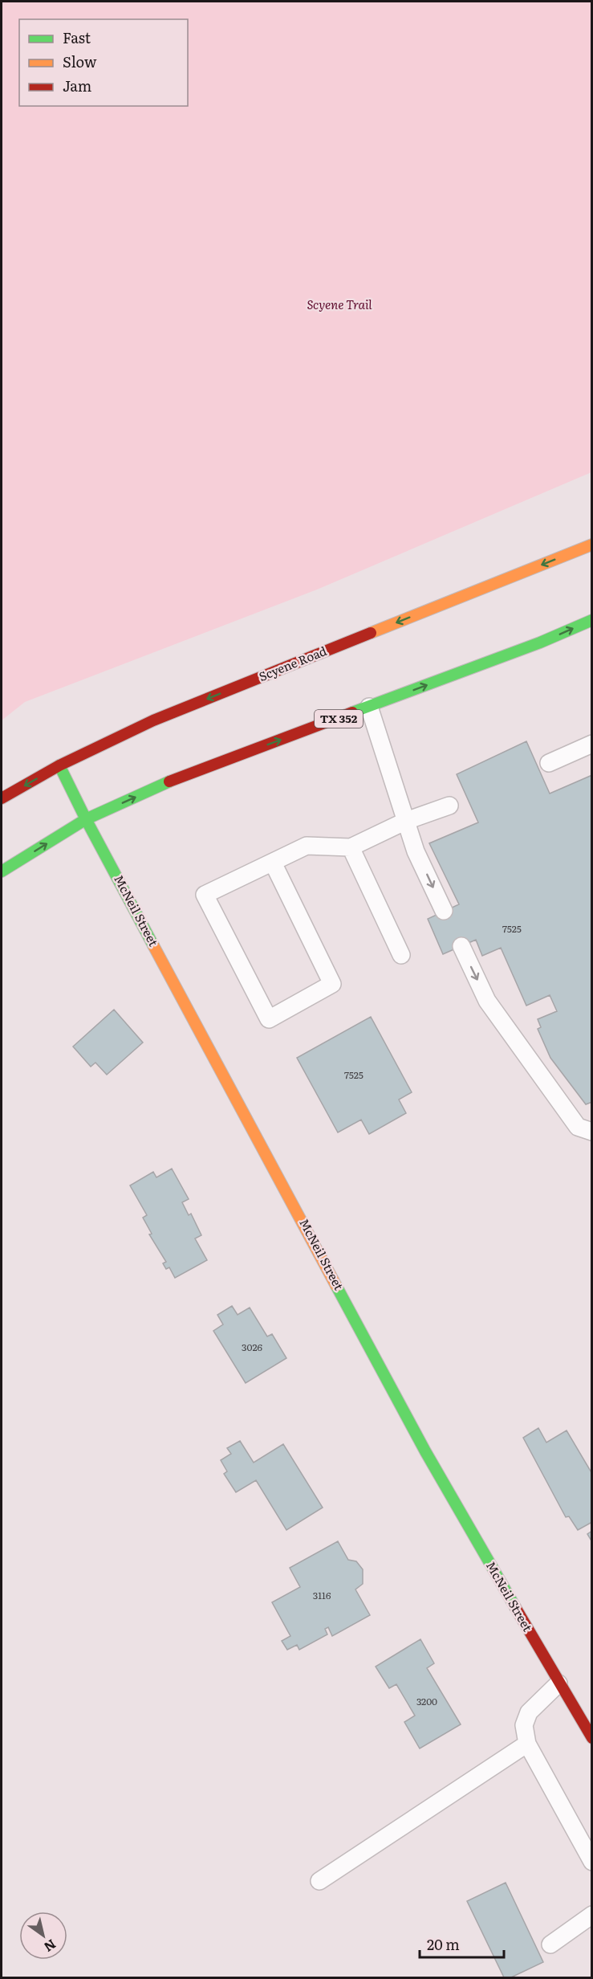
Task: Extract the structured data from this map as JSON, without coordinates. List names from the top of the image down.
{
  "streets": {
    "main road": ["Scyene Road", "TX 352", "McNeil Street"]
  },
  "crossings": [
    ["Scyene Road", "McNeil Street"],
    ["TX 352", "McNeil Street"]
  ],
  "parks": ["Scyene Trail"],
  "house_numbers": [
    "7525",
    "7525",
    "3026",
    "3116",
    "3200"
  ],
  "legend": ["Fast", "Slow", "Jam"],
  "scale_bar": "20 m",
  "north": "bottom right"
}
